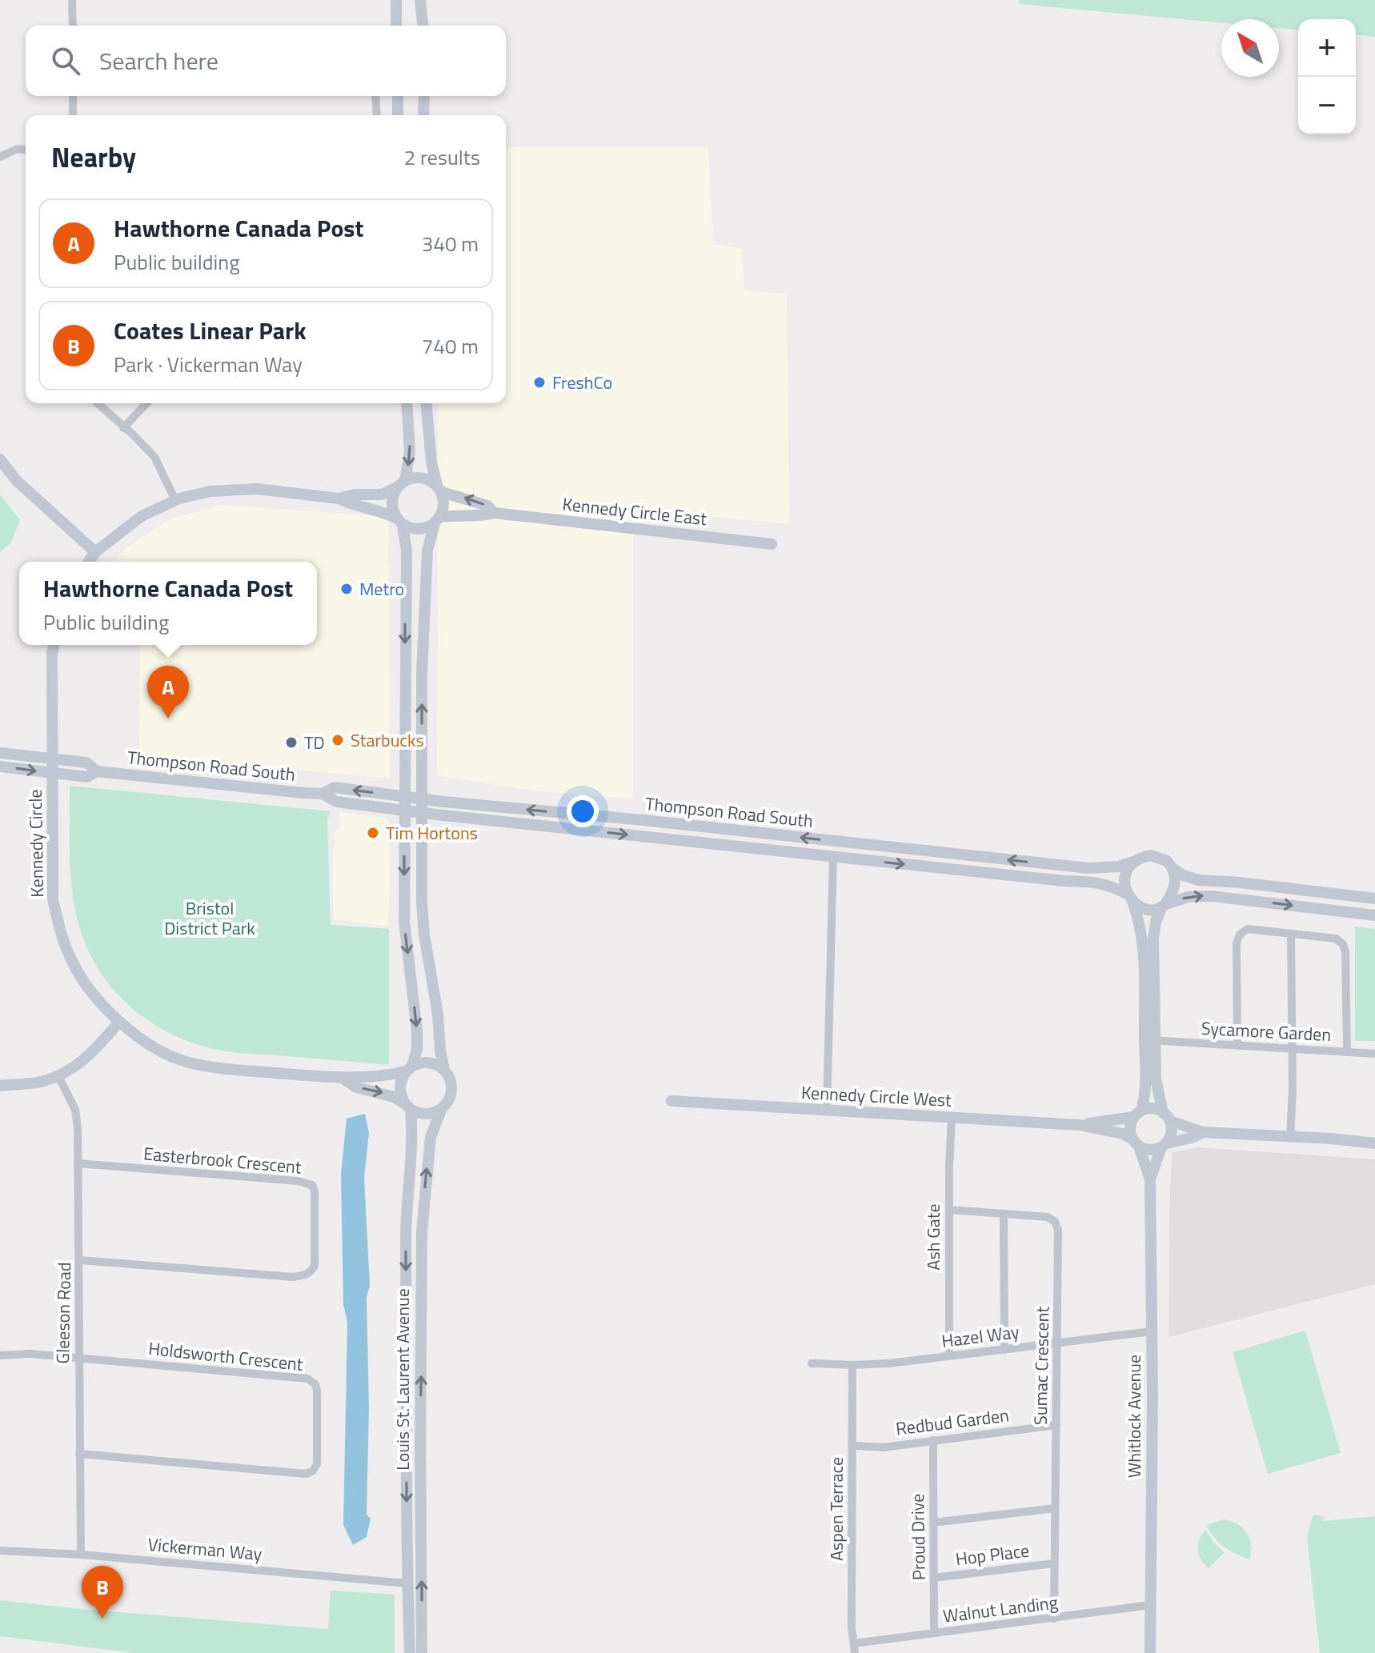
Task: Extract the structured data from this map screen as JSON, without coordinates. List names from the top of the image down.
{
  "streets": {
    "main road": [
      "Kennedy Circle East",
      "Thompson Road South",
      "Kennedy Circle",
      "Kennedy Circle West",
      "Louis St. Laurent Avenue",
      "Whitlock Avenue"
    ],
    "street": [
      "Sycamore Garden",
      "Easterbrook Crescent",
      "Ash Gate",
      "Gleeson Road",
      "Hazel Way",
      "Holdsworth Crescent",
      "Sumac Crescent",
      "Redbud Garden",
      "Aspen Terrace",
      "Proud Drive",
      "Vickerman Way",
      "Hop Place",
      "Walnut Landing"
    ]
  },
  "crossings": [
    ["Thompson Road South", "Kennedy Circle"],
    ["Kennedy Circle", "Louis St. Laurent Avenue"],
    ["Kennedy Circle West", "Ash Gate"],
    ["Kennedy Circle West", "Whitlock Avenue"],
    ["Easterbrook Crescent", "Gleeson Road"],
    ["Ash Gate", "Hazel Way"],
    ["Ash Gate", "Sumac Crescent"],
    ["Gleeson Road", "Holdsworth Crescent"],
    ["Gleeson Road", "Vickerman Way"],
    ["Hazel Way", "Sumac Crescent"],
    ["Hazel Way", "Whitlock Avenue"],
    ["Hazel Way", "Aspen Terrace"],
    ["Sumac Crescent", "Redbud Garden"],
    ["Sumac Crescent", "Hop Place"],
    ["Sumac Crescent", "Walnut Landing"],
    ["Louis St. Laurent Avenue", "Vickerman Way"],
    ["Whitlock Avenue", "Walnut Landing"],
    ["Redbud Garden", "Aspen Terrace"],
    ["Redbud Garden", "Proud Drive"],
    ["Aspen Terrace", "Walnut Landing"],
    ["Proud Drive", "Hop Place"],
    ["Proud Drive", "Walnut Landing"]
  ],
  "parks": ["Bristol District Park"],
  "places": [
    "FreshCo",
    "Metro",
    "Starbucks",
    "TD",
    "Tim Hortons"
  ],
  "north": "top left",
  "page": {
    "map_buttons": ["+", "−"],
    "search": "Search here",
    "heading": ["Nearby", "2 results"],
    "list": [
      {
        "mark": "A",
        "name": "Hawthorne Canada Post",
        "note": "Public building",
        "value": "340 m"
      },
      {
        "mark": "B",
        "name": "Coates Linear Park",
        "note": "Park · Vickerman Way",
        "value": "740 m"
      }
    ],
    "popup": ["Hawthorne Canada Post", "Public building"],
    "pins": ["A", "B"]
  }
}
